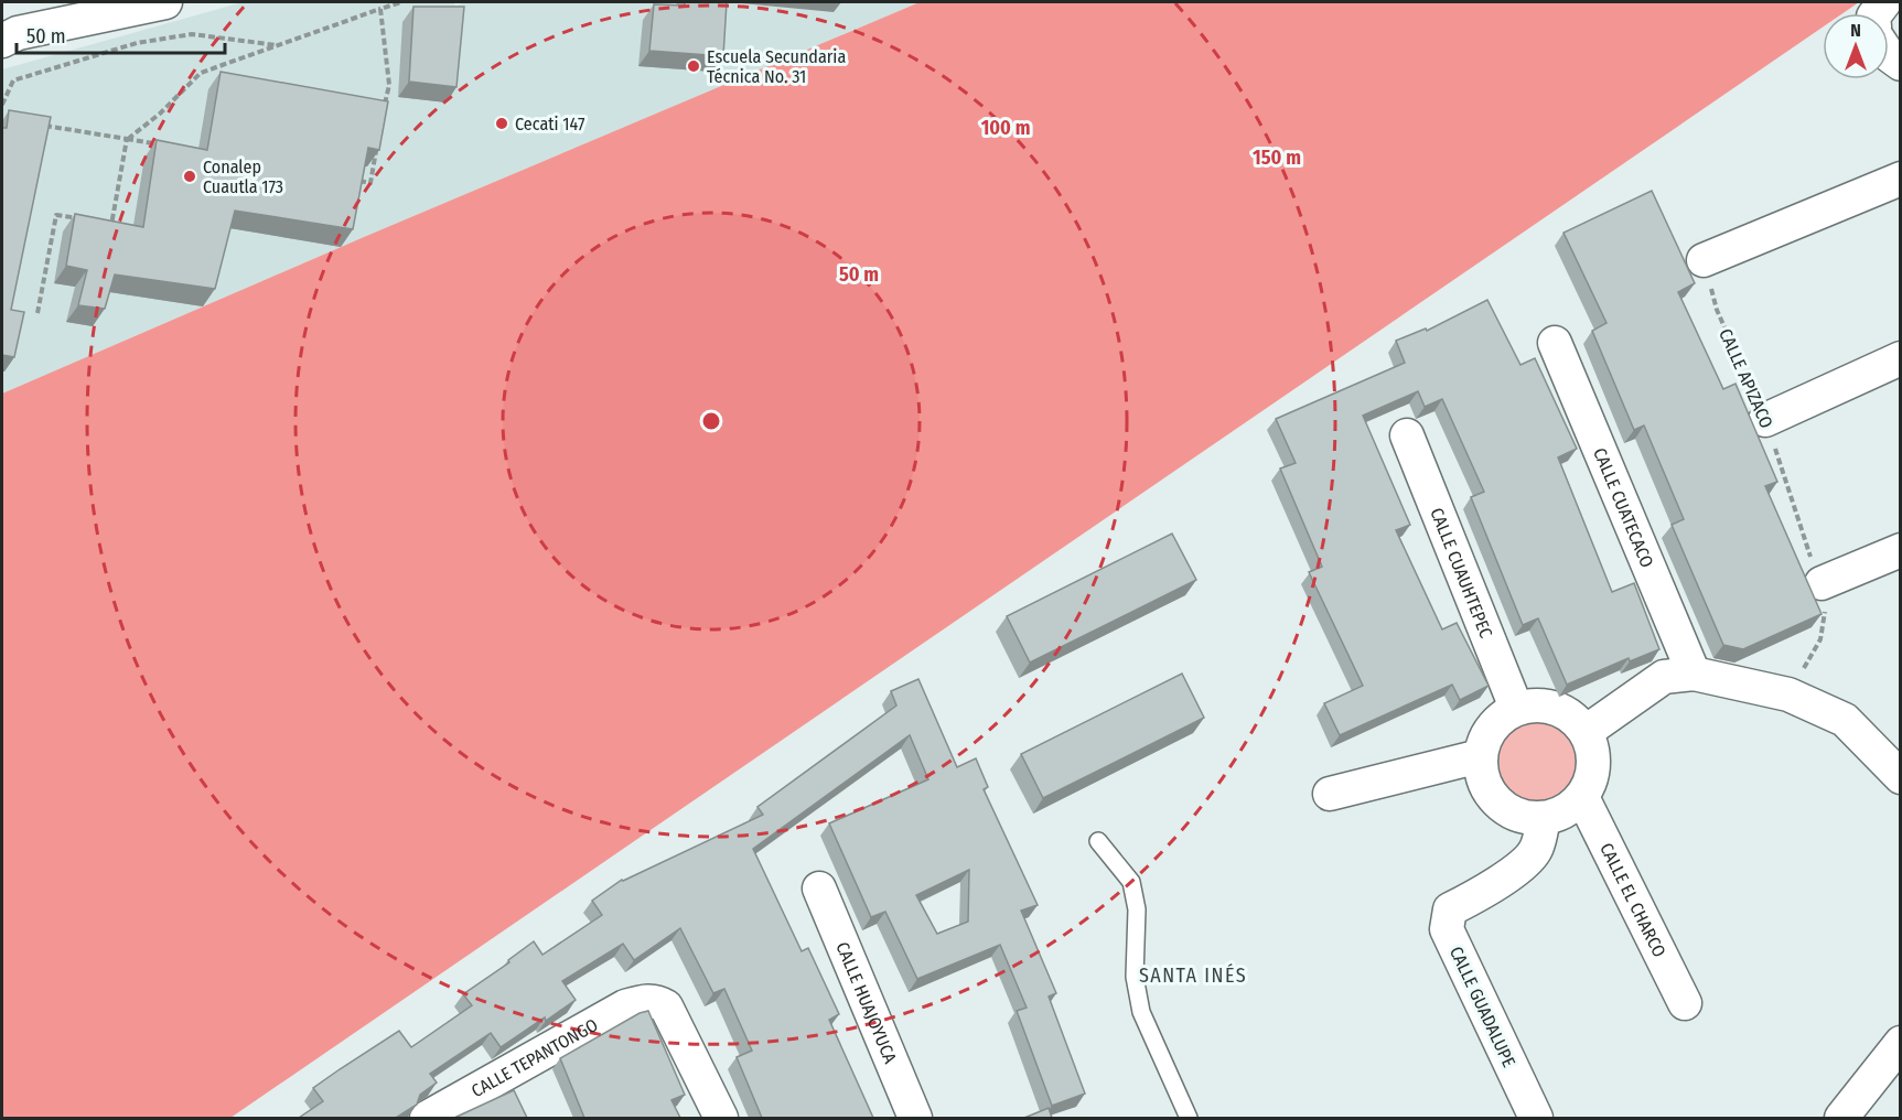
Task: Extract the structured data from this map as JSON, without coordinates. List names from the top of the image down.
{
  "streets": {
    "street": [
      "CALLE CUATECACO",
      "CALLE CUAUHTEPEC",
      "CALLE EL CHARCO",
      "CALLE HUAJOYUCA",
      "CALLE GUADALUPE",
      "CALLE TEPANTONGO"
    ],
    "path": ["CALLE APIZACO"]
  },
  "crossings": [
    ["CALLE CUAUHTEPEC", "CALLE EL CHARCO"],
    ["CALLE CUAUHTEPEC", "CALLE GUADALUPE"],
    ["CALLE EL CHARCO", "CALLE GUADALUPE"]
  ],
  "districts": ["SANTA INÉS"],
  "places": ["Escuela Secundaria Técnica No. 31", "Cecati 147", "Conalep Cuautla 173"],
  "scale_bar": "50 m",
  "north": "top",
  "rings": ["100 m", "150 m", "50 m"]
}
